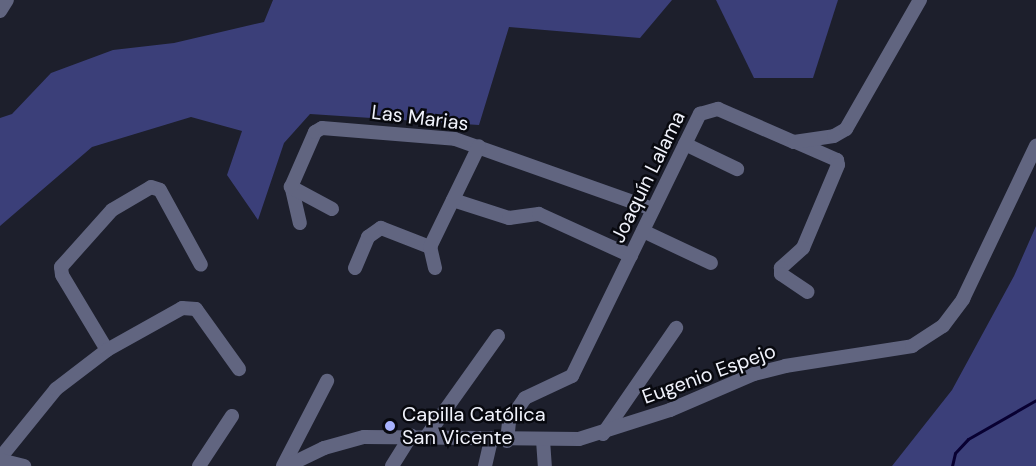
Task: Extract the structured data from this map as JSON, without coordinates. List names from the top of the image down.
{
  "streets": {
    "street": ["Las Marias", "Joaquín Lalama", "Eugenio Espejo"]
  },
  "crossings": [
    ["Las Marias", "Joaquín Lalama"],
    ["Joaquín Lalama", "Eugenio Espejo"]
  ],
  "places": ["Capilla Católica San Vicente"]
}
